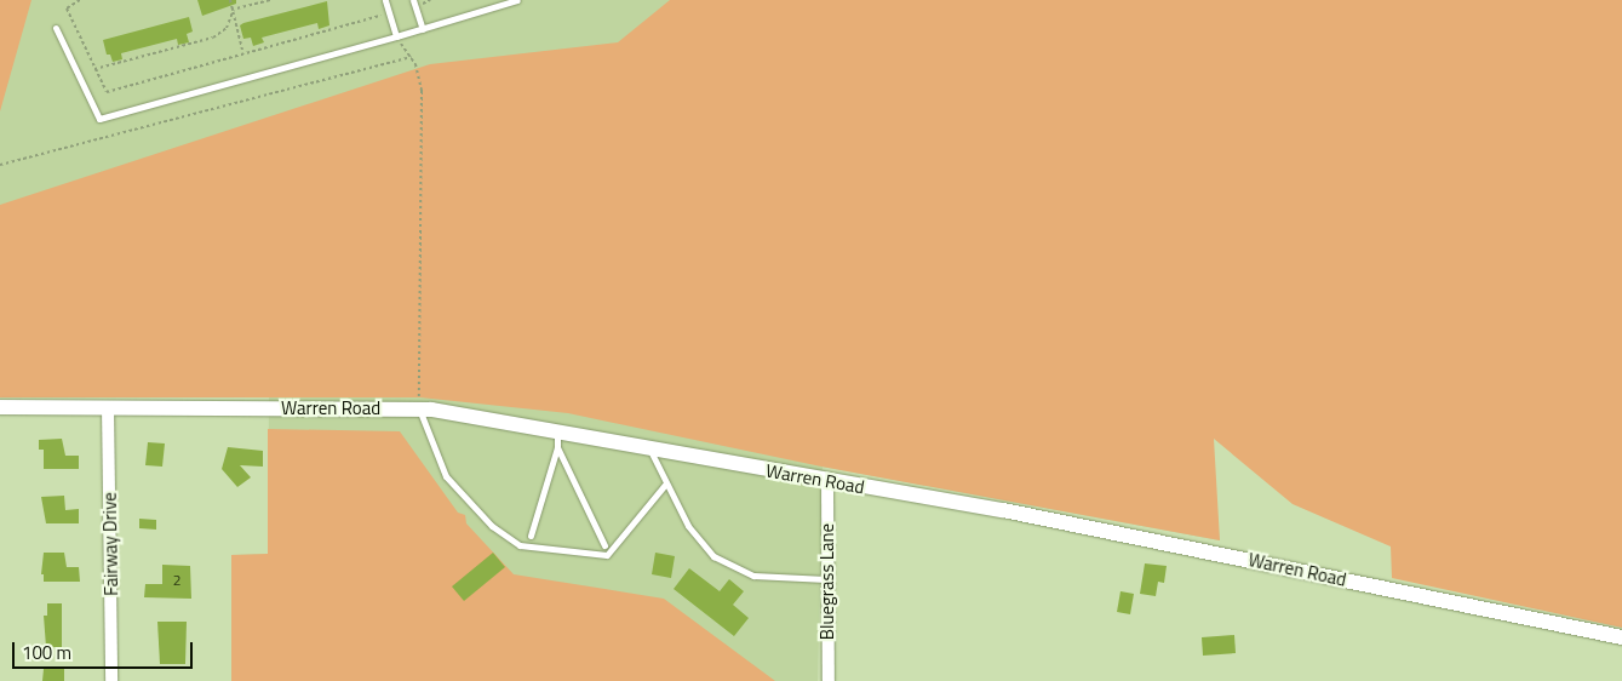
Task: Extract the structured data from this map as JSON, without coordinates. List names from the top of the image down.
{
  "streets": {
    "street": ["Warren Road", "Fairway Drive", "Bluegrass Lane"]
  },
  "crossings": [
    ["Warren Road", "Fairway Drive"],
    ["Warren Road", "Bluegrass Lane"]
  ],
  "house_numbers": ["2"],
  "scale_bar": "100 m"
}
